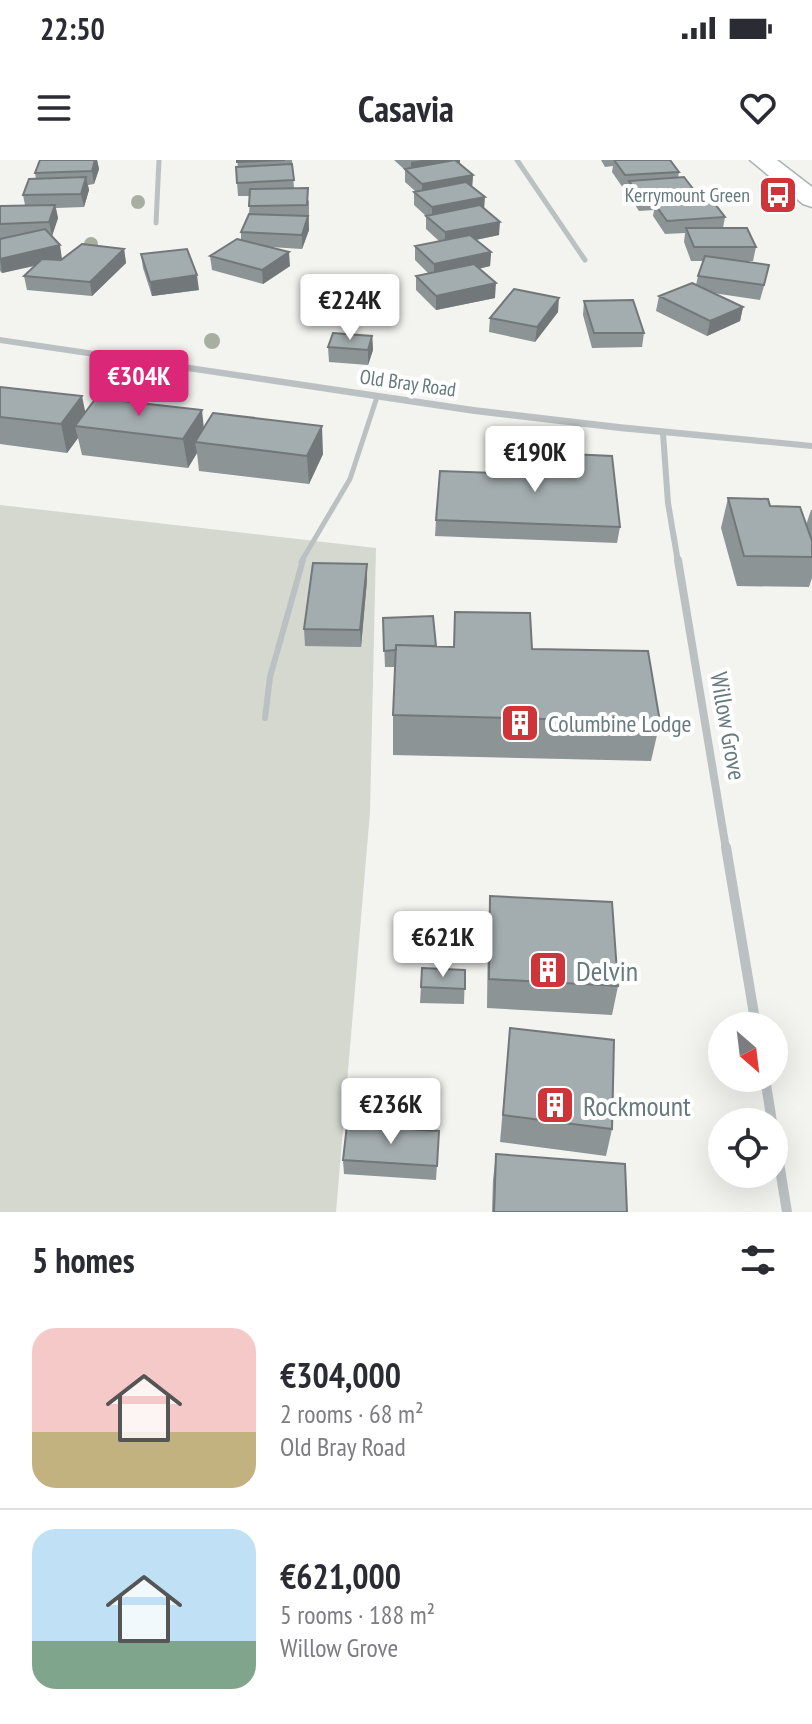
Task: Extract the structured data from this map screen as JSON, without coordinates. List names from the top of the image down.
{
  "streets": {
    "street": ["Old Bray Road", "Willow Grove"]
  },
  "crossings": [
    ["Old Bray Road", "Willow Grove"]
  ],
  "places": {
    "bus stop": ["Kerrymount Green"],
    "building": ["Columbine Lodge", "Delvin", "Rockmount"]
  },
  "north": "bottom right",
  "page": {
    "status": "22:50",
    "header": "Casavia",
    "price": [
      "€224K",
      "€304K",
      "€190K",
      "€621K",
      "€236K"
    ],
    "heading": "5 homes",
    "list": [
      {
        "name": "€304,000",
        "note": "2 rooms · 68 m² · Old Bray Road"
      },
      {
        "name": "€621,000",
        "note": "5 rooms · 188 m² · Willow Grove"
      }
    ]
  }
}
